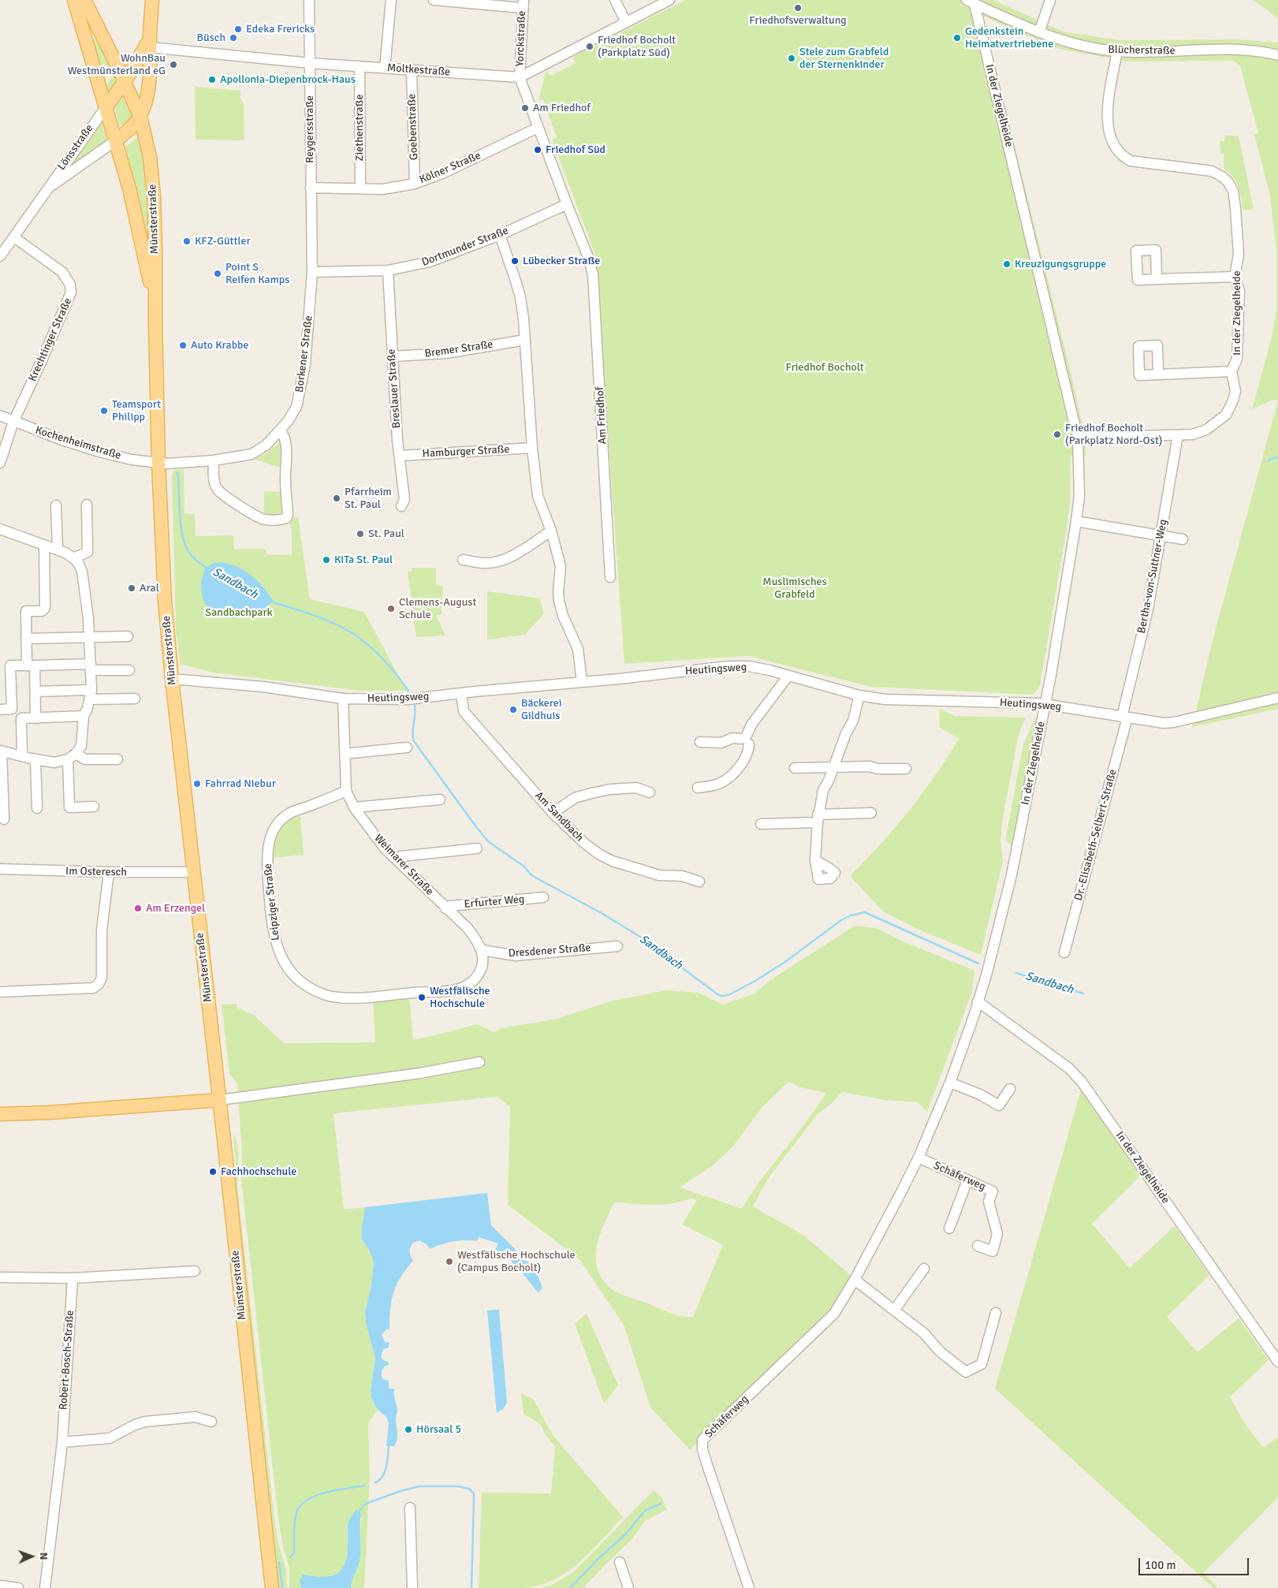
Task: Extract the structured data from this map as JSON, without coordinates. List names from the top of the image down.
{
  "streets": {
    "main road": ["Münsterstraße"],
    "street": [
      "Yorckstraße",
      "Blücherstraße",
      "Moltkestraße",
      "In der Ziegelheide",
      "Goebenstraße",
      "Ziethenstraße",
      "Reygersstraße",
      "Lönsstraße",
      "Kölner Straße",
      "Dortmunder Straße",
      "Krechtinger Straße",
      "Bremer Straße",
      "Borkener Straße",
      "Breslauer Straße",
      "Am Friedhof",
      "Kochenheimstraße",
      "Hamburger Straße",
      "Bertha-von-Suttner-Weg",
      "Heutingsweg",
      "Am Sandbach",
      "Dr.-Elisabeth-Selbert-Straße",
      "Weimarer Straße",
      "Im Osteresch",
      "Leipziger Straße",
      "Erfurter Weg",
      "Dresdener Straße",
      "Schäferweg",
      "Robert-Bosch-Straße"
    ]
  },
  "crossings": [
    ["Yorckstraße", "Moltkestraße"],
    ["Yorckstraße", "Am Friedhof"],
    ["Blücherstraße", "In der Ziegelheide"],
    ["Moltkestraße", "Goebenstraße"],
    ["Moltkestraße", "Ziethenstraße"],
    ["Moltkestraße", "Reygersstraße"],
    ["Moltkestraße", "Am Friedhof"],
    ["In der Ziegelheide", "Bertha-von-Suttner-Weg"],
    ["In der Ziegelheide", "Heutingsweg"],
    ["In der Ziegelheide", "Schäferweg"],
    ["Goebenstraße", "Kölner Straße"],
    ["Ziethenstraße", "Kölner Straße"],
    ["Reygersstraße", "Kölner Straße"],
    ["Reygersstraße", "Borkener Straße"],
    ["Lönsstraße", "Münsterstraße"],
    ["Lönsstraße", "Krechtinger Straße"],
    ["Kölner Straße", "Borkener Straße"],
    ["Kölner Straße", "Am Friedhof"],
    ["Münsterstraße", "Borkener Straße"],
    ["Münsterstraße", "Kochenheimstraße"],
    ["Münsterstraße", "Heutingsweg"],
    ["Münsterstraße", "Im Osteresch"],
    ["Dortmunder Straße", "Borkener Straße"],
    ["Dortmunder Straße", "Breslauer Straße"],
    ["Dortmunder Straße", "Am Friedhof"],
    ["Krechtinger Straße", "Kochenheimstraße"],
    ["Bremer Straße", "Breslauer Straße"],
    ["Borkener Straße", "Kochenheimstraße"],
    ["Breslauer Straße", "Hamburger Straße"],
    ["Bertha-von-Suttner-Weg", "Heutingsweg"],
    ["Bertha-von-Suttner-Weg", "Dr.-Elisabeth-Selbert-Straße"],
    ["Heutingsweg", "Am Sandbach"],
    ["Heutingsweg", "Dr.-Elisabeth-Selbert-Straße"],
    ["Heutingsweg", "Weimarer Straße"],
    ["Weimarer Straße", "Leipziger Straße"],
    ["Weimarer Straße", "Erfurter Weg"],
    ["Weimarer Straße", "Dresdener Straße"],
    ["Leipziger Straße", "Dresdener Straße"]
  ],
  "water": ["Sandbach"],
  "parks": ["Friedhof Bocholt", "Muslimisches Grabfeld", "Sandbachpark"],
  "places": [
    "Friedhofsverwaltung",
    "Edeka Frericks",
    "Büsch",
    "Gedenkstein Heimatvertriebene",
    "Friedhof Bocholt (Parkplatz Süd)",
    "Stele zum Grabfeld der Sternenkinder",
    "WohnBau Westmünsterland eG",
    "Apollonia-Diepenbrock-Haus",
    "Am Friedhof",
    "Friedhof Süd",
    "KFZ-Güttler",
    "Lübecker Straße",
    "Kreuzigungsgruppe",
    "Point S Reifen Kamps",
    "Auto Krabbe",
    "Teamsport Philipp",
    "Friedhof Bocholt (Parkplatz Nord-Ost)",
    "Pfarrheim St. Paul",
    "St. Paul",
    "KiTa St. Paul",
    "Aral",
    "Clemens-August Schule",
    "Bäckerei Gildhuis",
    "Fahrrad Niebur",
    "Am Erzengel",
    "Westfälische Hochschule",
    "Fachhochschule",
    "Westfälische Hochschule (Campus Bocholt)",
    "Hörsaal 5"
  ],
  "scale_bar": "100 m",
  "north": "right"
}
